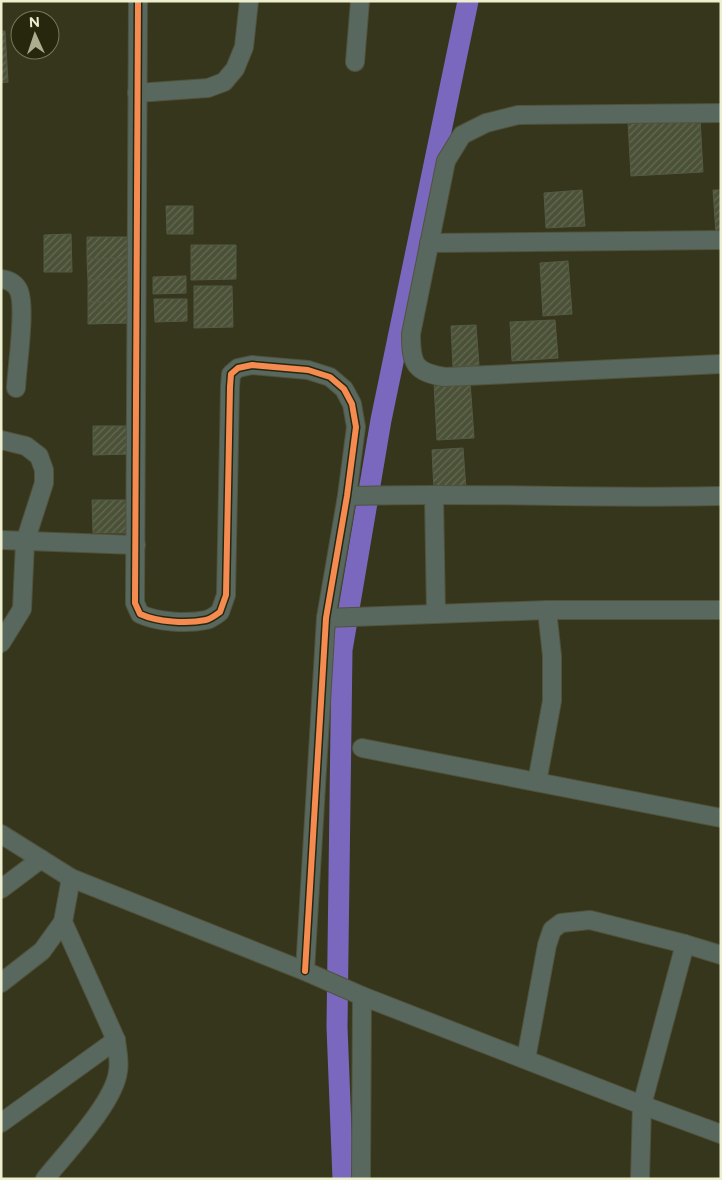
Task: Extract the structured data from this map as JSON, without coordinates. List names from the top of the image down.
{
  "north": "top"
}
